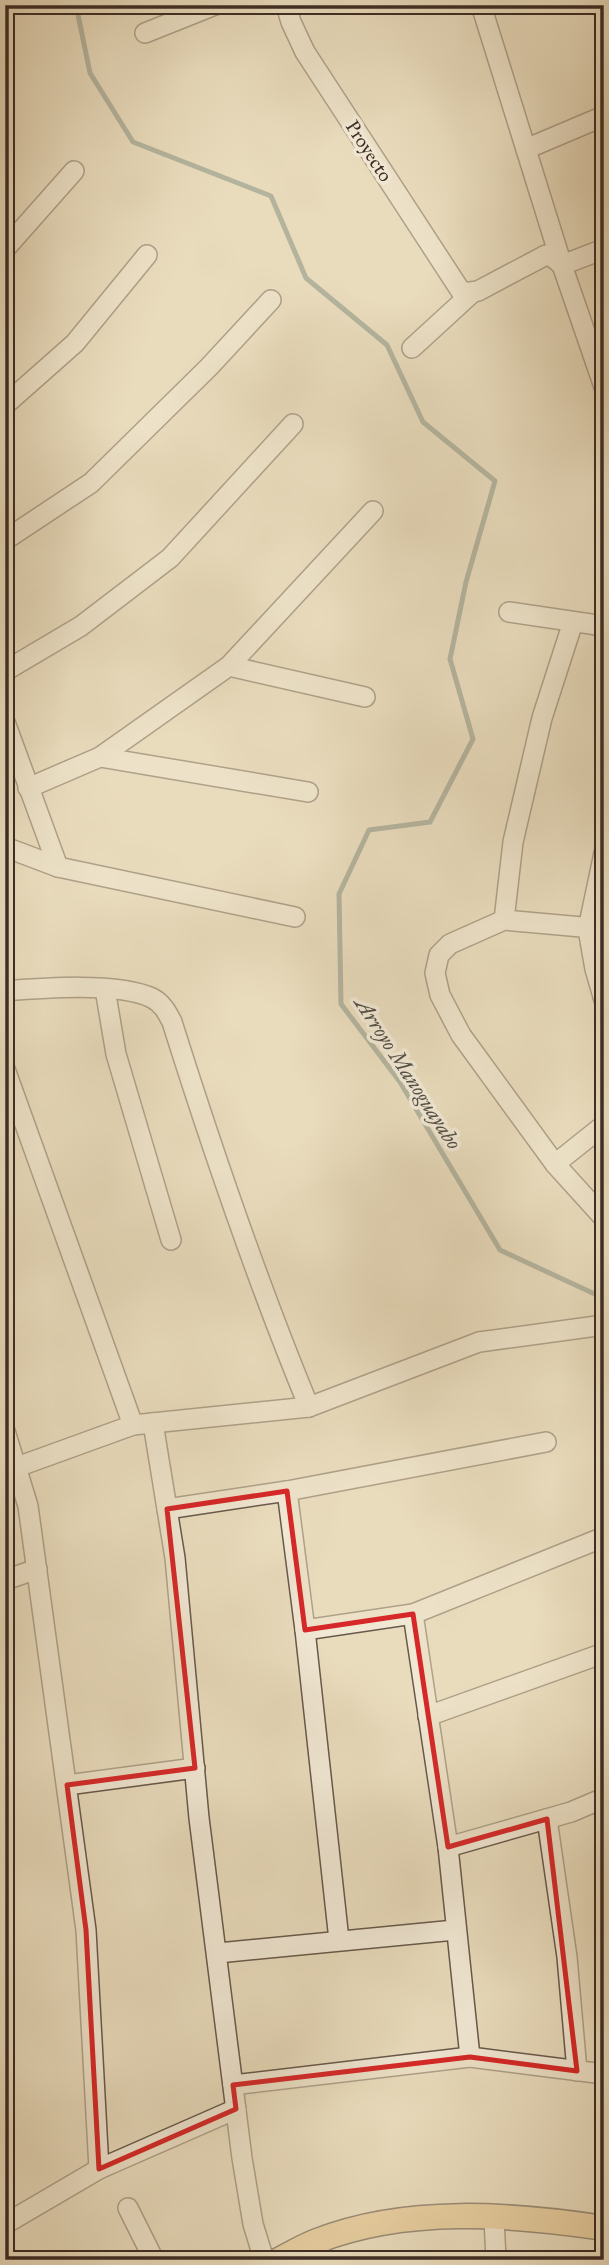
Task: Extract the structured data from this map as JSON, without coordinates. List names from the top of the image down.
{
  "streets": {
    "street": ["Proyecto"]
  },
  "water": ["Arroyo Manoguayabo"]
}
